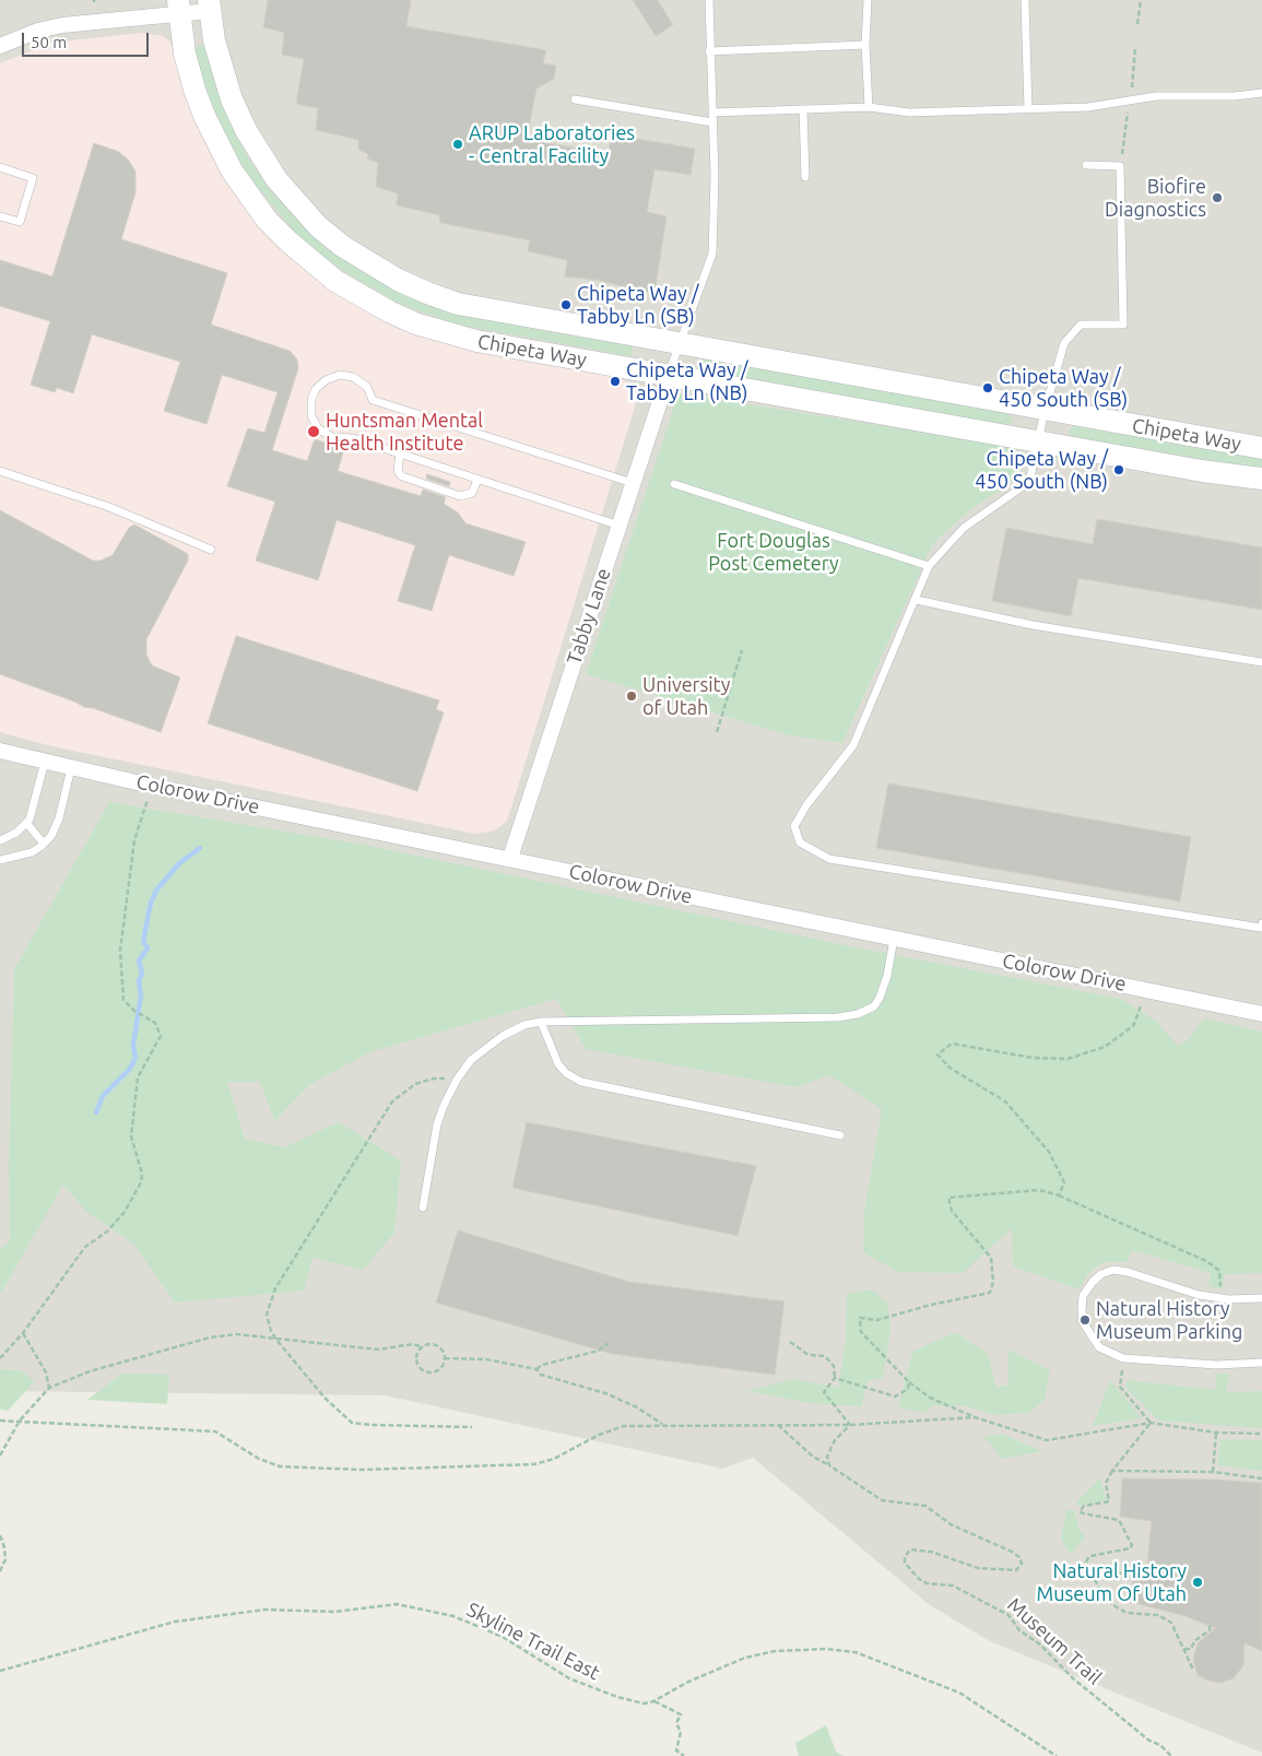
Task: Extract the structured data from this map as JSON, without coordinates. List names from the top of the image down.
{
  "streets": {
    "street": ["Chipeta Way", "Tabby Lane", "Colorow Drive"],
    "path": ["Skyline Trail East", "Museum Trail"]
  },
  "crossings": [
    ["Chipeta Way", "Tabby Lane"],
    ["Tabby Lane", "Colorow Drive"]
  ],
  "parks": ["Fort Douglas Post Cemetery"],
  "places": [
    "ARUP Laboratories - Central Facility",
    "Biofire Diagnostics",
    "Chipeta Way / Tabby Ln (SB)",
    "Chipeta Way / Tabby Ln (NB)",
    "Chipeta Way / 450 South (SB)",
    "Huntsman Mental Health Institute",
    "Chipeta Way / 450 South (NB)",
    "University of Utah",
    "Natural History Museum Parking",
    "Natural History Museum Of Utah"
  ],
  "scale_bar": "50 m"
}
